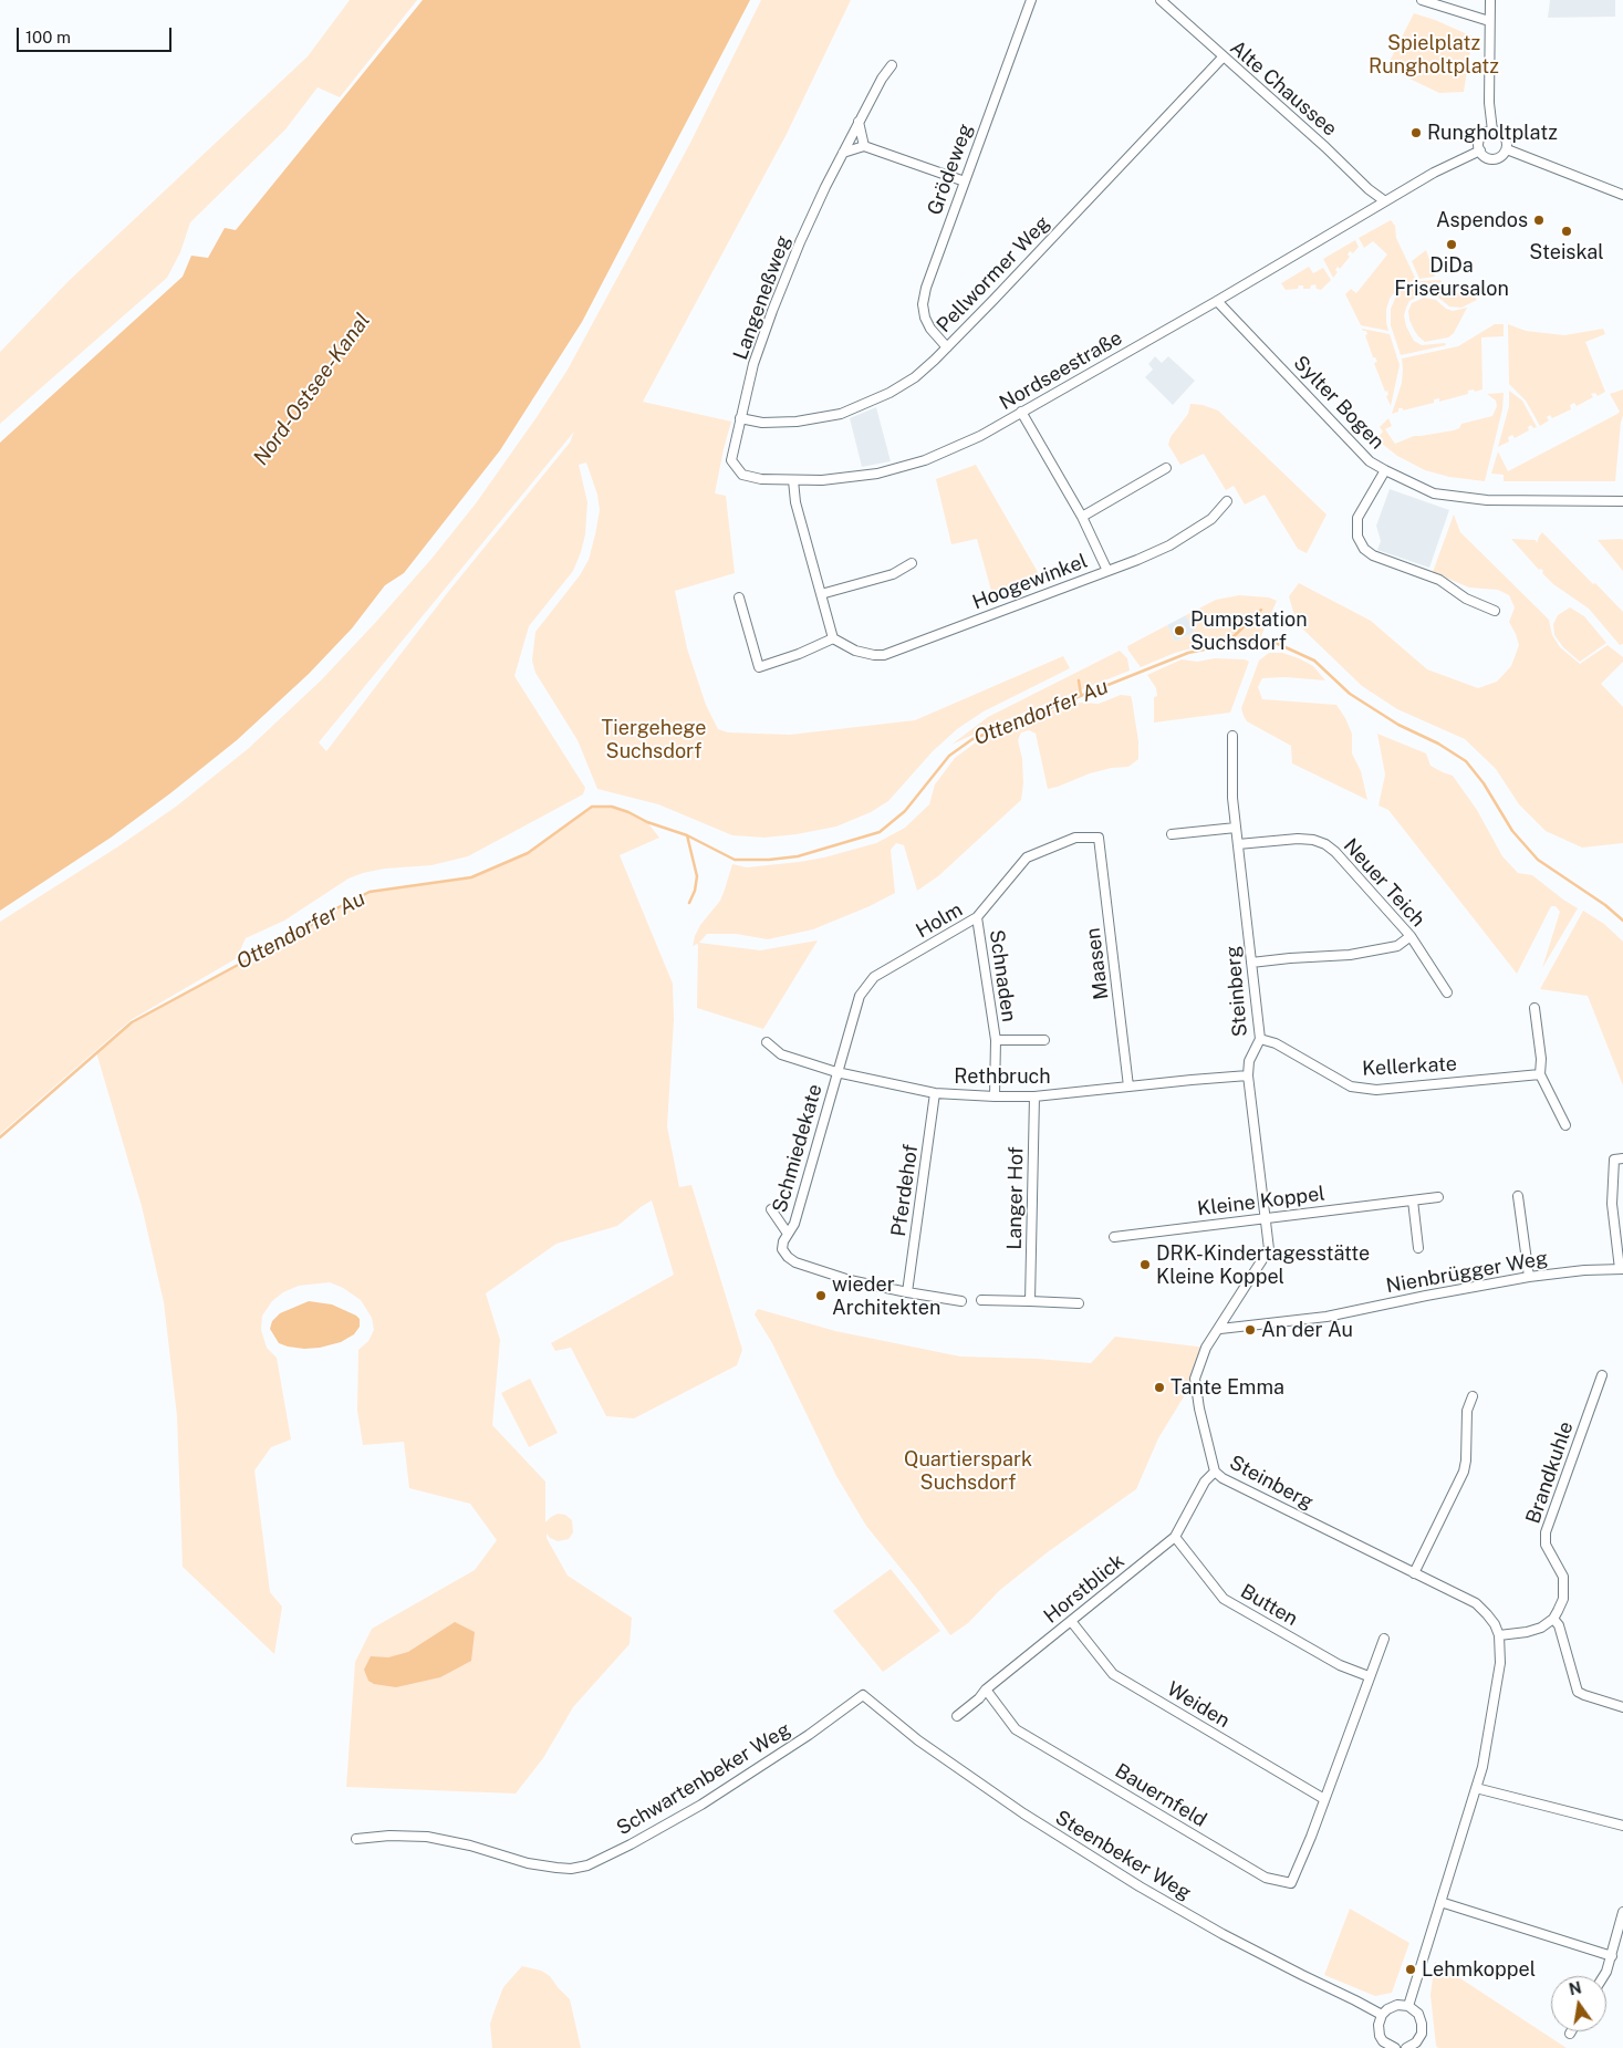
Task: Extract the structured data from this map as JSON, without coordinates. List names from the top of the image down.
{
  "streets": {
    "street": [
      "Alte Chaussee",
      "Grödeweg",
      "Pellwormer Weg",
      "Langeneßweg",
      "Nordseestraße",
      "Sylter Bogen",
      "Hoogewinkel",
      "Neuer Teich",
      "Holm",
      "Maasen",
      "Schnaden",
      "Steinberg",
      "Kellerkate",
      "Rethbruch",
      "Schmiedekate",
      "Pferdehof",
      "Langer Hof",
      "Kleine Koppel",
      "Nienbrügger Weg",
      "Brandkuhle",
      "Horstblick",
      "Butten",
      "Weiden",
      "Schwartenbeker Weg",
      "Bauernfeld",
      "Steenbeker Weg"
    ]
  },
  "crossings": [
    ["Alte Chaussee", "Pellwormer Weg"],
    ["Alte Chaussee", "Nordseestraße"],
    ["Grödeweg", "Pellwormer Weg"],
    ["Pellwormer Weg", "Langeneßweg"],
    ["Langeneßweg", "Nordseestraße"],
    ["Nordseestraße", "Sylter Bogen"],
    ["Neuer Teich", "Steinberg"],
    ["Holm", "Maasen"],
    ["Holm", "Schnaden"],
    ["Holm", "Rethbruch"],
    ["Holm", "Schmiedekate"],
    ["Maasen", "Rethbruch"],
    ["Schnaden", "Rethbruch"],
    ["Steinberg", "Kellerkate"],
    ["Steinberg", "Rethbruch"],
    ["Steinberg", "Kleine Koppel"],
    ["Steinberg", "Nienbrügger Weg"],
    ["Steinberg", "Horstblick"],
    ["Rethbruch", "Schmiedekate"],
    ["Rethbruch", "Pferdehof"],
    ["Rethbruch", "Langer Hof"],
    ["Schmiedekate", "Pferdehof"],
    ["Horstblick", "Butten"],
    ["Horstblick", "Weiden"],
    ["Horstblick", "Bauernfeld"],
    ["Weiden", "Bauernfeld"],
    ["Schwartenbeker Weg", "Steenbeker Weg"]
  ],
  "water": ["Nord-Ostsee-Kanal", "Ottendorfer Au"],
  "parks": ["Spielplatz Rungholtplatz", "Tiergehege Suchsdorf", "Quartierspark Suchsdorf"],
  "places": [
    "Rungholtplatz",
    "Aspendos",
    "Steiskal",
    "DiDa Friseursalon",
    "Pumpstation Suchsdorf",
    "DRK-Kindertagesstätte Kleine Koppel",
    "wieder Architekten",
    "An der Au",
    "Tante Emma",
    "Lehmkoppel"
  ],
  "scale_bar": "100 m",
  "north": "top"
}
